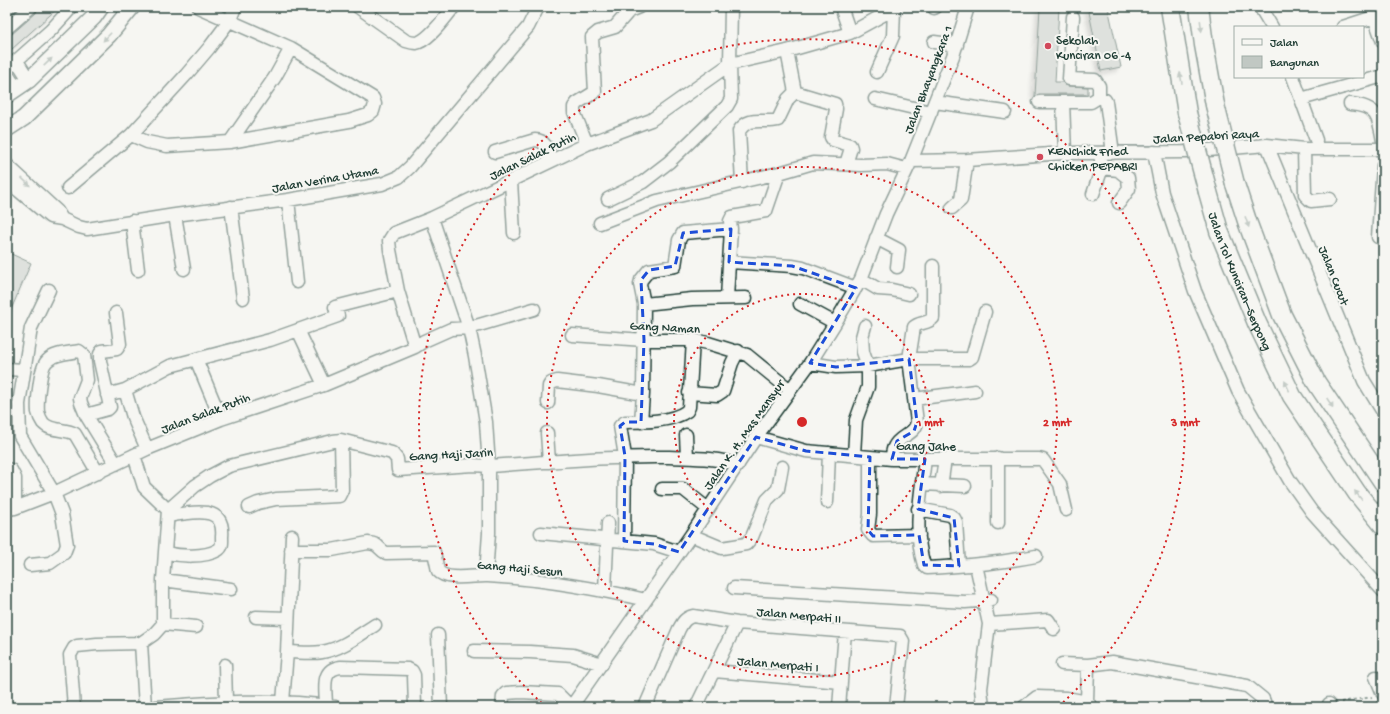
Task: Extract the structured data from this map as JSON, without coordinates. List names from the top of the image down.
{
  "streets": {
    "highway": ["Jalan Tol Kunciran–Serpong"],
    "street": [
      "Jalan Bhayangkara 1",
      "Jalan Pepabri Raya",
      "Jalan Salak Putih",
      "Jalan Verina Utama",
      "Jalan Cucut",
      "Gang Naman",
      "Jalan K. H. Mas Mansyur",
      "Gang Jahe",
      "Gang Haji Jarin",
      "Gang Haji Sesun",
      "Jalan Merpati II",
      "Jalan Merpati I"
    ]
  },
  "crossings": [
    ["Jalan Bhayangkara 1", "Jalan Pepabri Raya"],
    ["Jalan Bhayangkara 1", "Jalan K. H. Mas Mansyur"],
    ["Jalan Pepabri Raya", "Jalan Cucut"],
    ["Jalan Pepabri Raya", "Jalan K. H. Mas Mansyur"],
    ["Gang Naman", "Jalan K. H. Mas Mansyur"],
    ["Jalan K. H. Mas Mansyur", "Gang Jahe"],
    ["Jalan K. H. Mas Mansyur", "Gang Haji Jarin"],
    ["Jalan K. H. Mas Mansyur", "Gang Haji Sesun"]
  ],
  "places": ["Sekolah Kunciran 06 -4", "KENchick Fried Chicken PEPABRI"],
  "legend": ["Jalan", "Bangunan"],
  "rings": ["1 mnt", "2 mnt", "3 mnt"]
}
